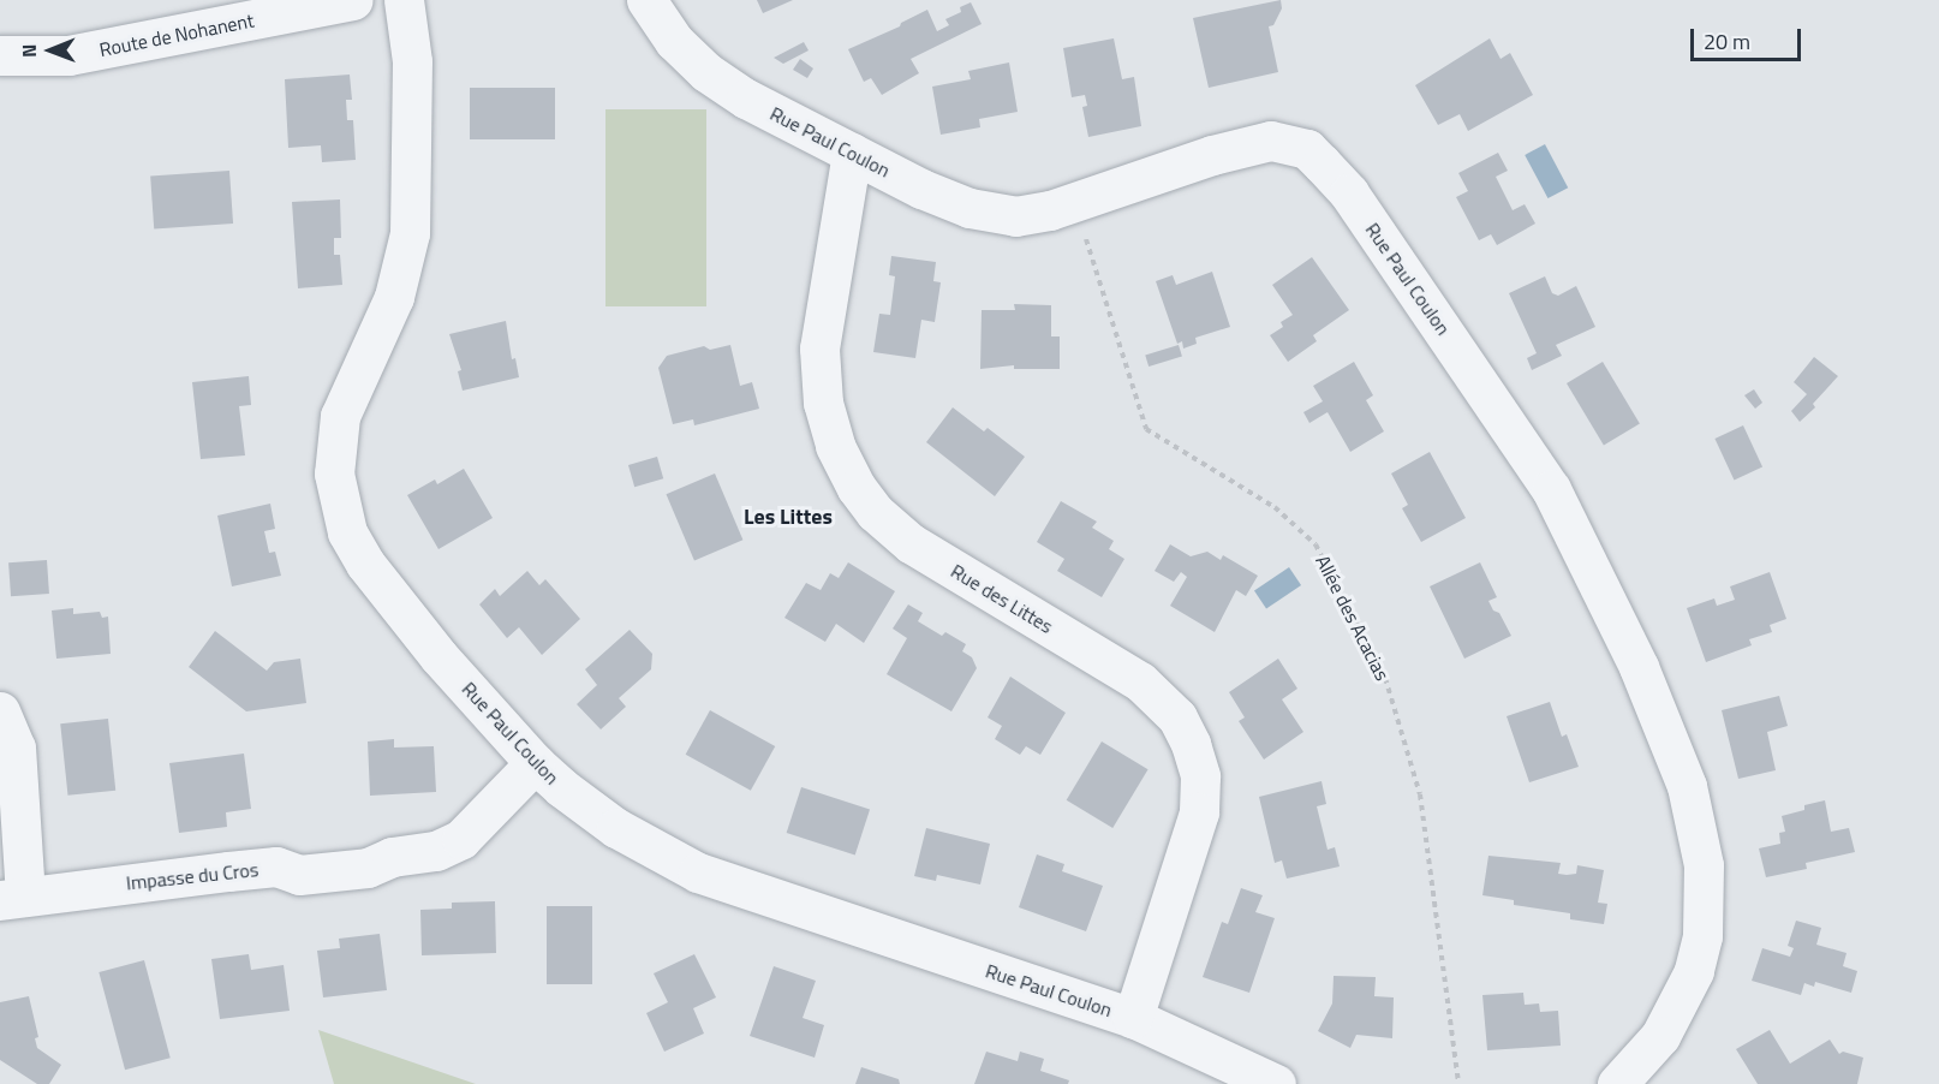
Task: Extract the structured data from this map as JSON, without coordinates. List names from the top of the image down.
{
  "streets": {
    "street": [
      "Route de Nohanent",
      "Rue Paul Coulon",
      "Rue des Littes",
      "Impasse du Cros"
    ],
    "path": ["Allée des Acacias"]
  },
  "crossings": [
    ["Rue Paul Coulon", "Rue des Littes"],
    ["Rue Paul Coulon", "Allée des Acacias"],
    ["Rue Paul Coulon", "Impasse du Cros"]
  ],
  "districts": ["Les Littes"],
  "scale_bar": "20 m",
  "north": "left"
}
